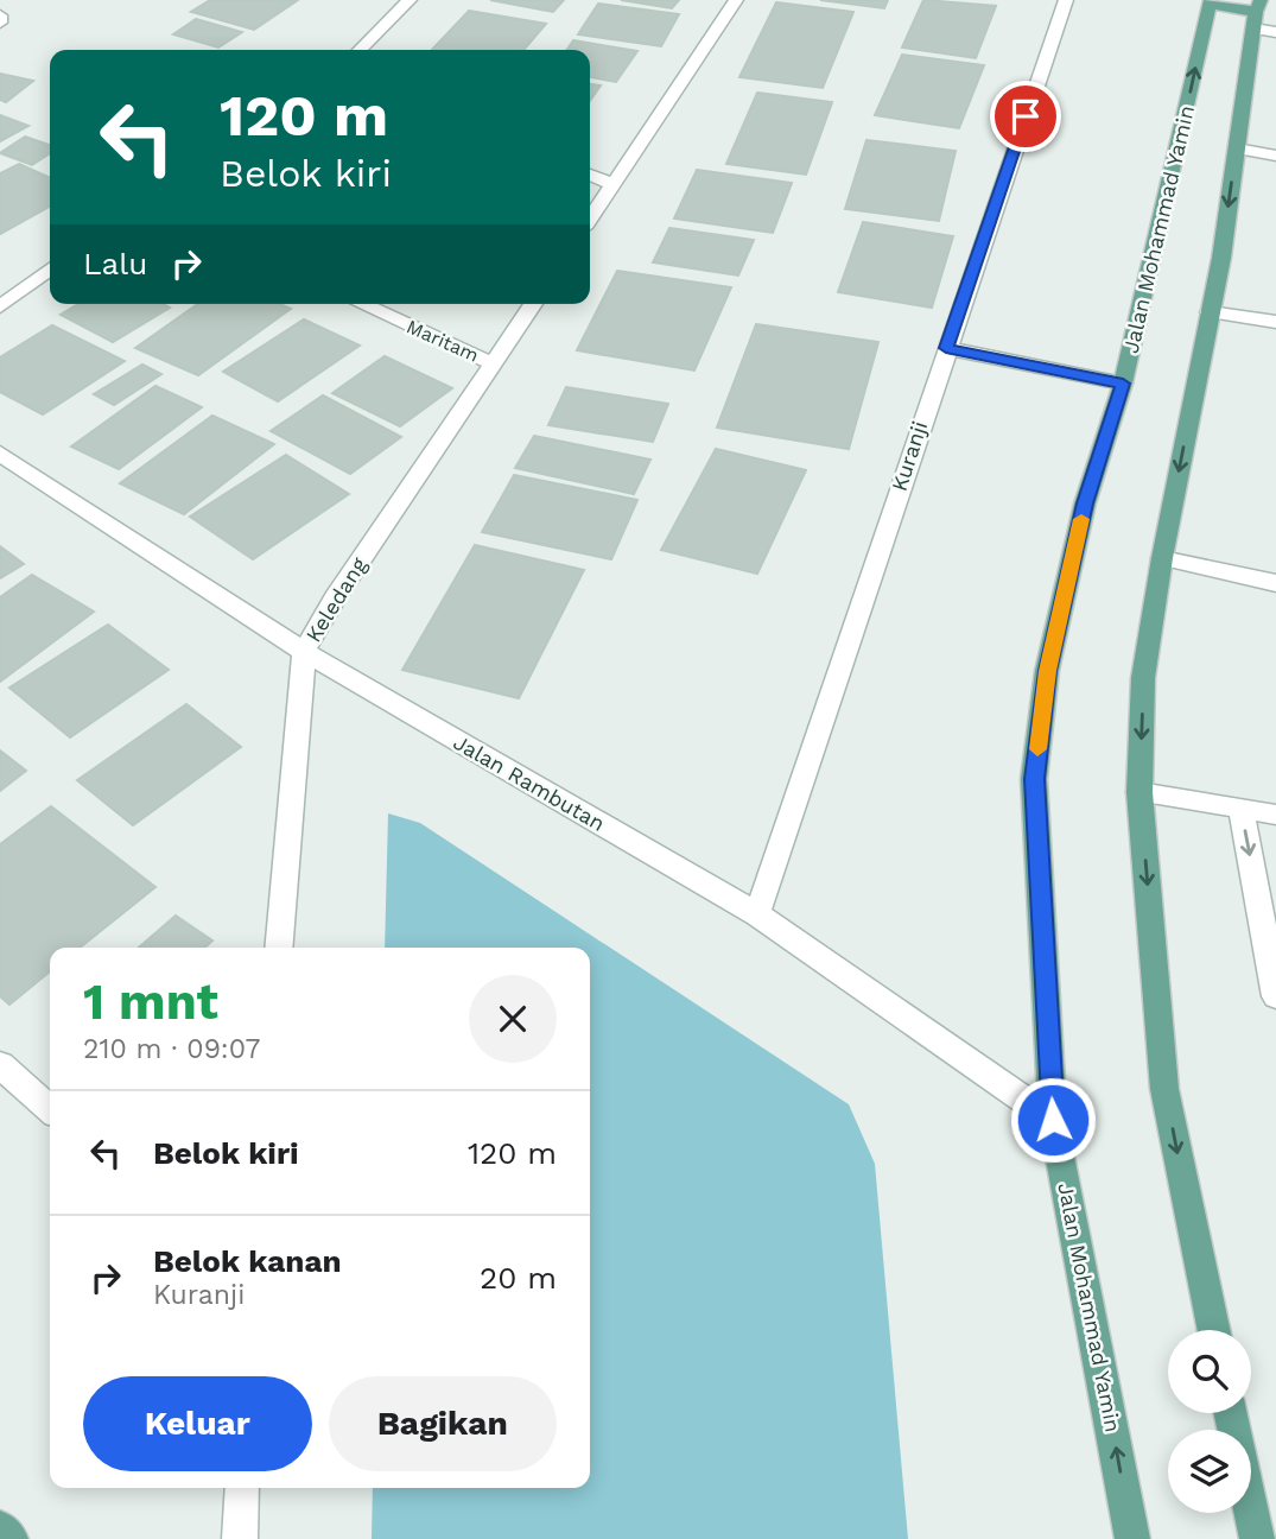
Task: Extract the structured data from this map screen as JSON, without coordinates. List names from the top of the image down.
{
  "streets": {
    "main road": ["Jalan Mohammad Yamin"],
    "street": [
      "Maritam",
      "Kuranji",
      "Keledang",
      "Jalan Rambutan"
    ]
  },
  "crossings": [
    ["Jalan Mohammad Yamin", "Jalan Rambutan"],
    ["Maritam", "Keledang"],
    ["Kuranji", "Jalan Rambutan"],
    ["Keledang", "Jalan Rambutan"]
  ],
  "page": {
    "turn": ["120 m", "Belok kiri"],
    "then": "Lalu",
    "heading": ["1 mnt", "210 m · 09:07"],
    "list": [
      {
        "name": "Belok kiri",
        "value": "120 m"
      },
      {
        "name": "Belok kanan",
        "note": "Kuranji",
        "value": "20 m"
      }
    ],
    "buttons": ["Keluar", "Bagikan"]
  }
}
